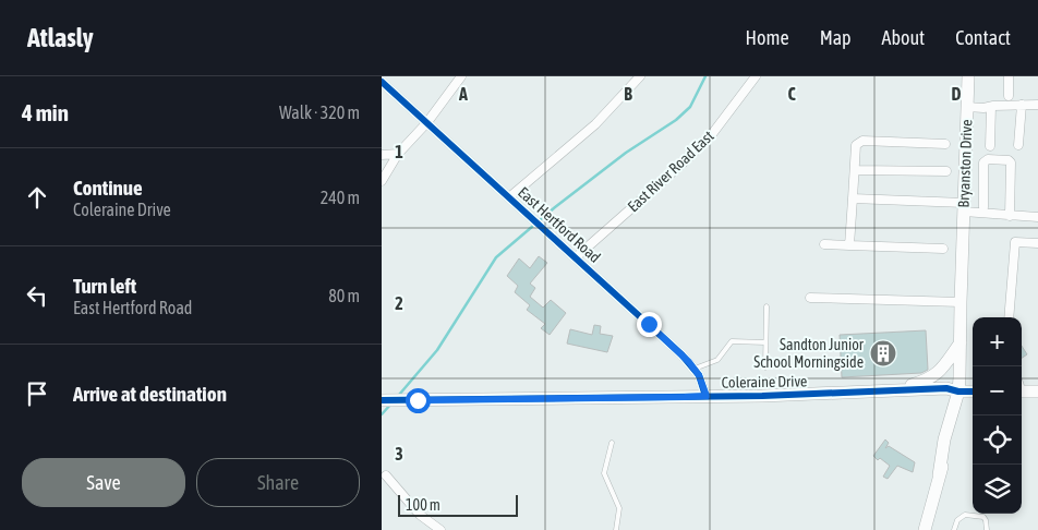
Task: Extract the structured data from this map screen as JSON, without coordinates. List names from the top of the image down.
{
  "streets": {
    "main road": ["Bryanston Drive", "Coleraine Drive"],
    "street": ["East River Road East", "East Hertford Road"]
  },
  "crossings": [
    ["Bryanston Drive", "Coleraine Drive"],
    ["East River Road East", "East Hertford Road"],
    ["East Hertford Road", "Coleraine Drive"]
  ],
  "places": {
    "building": ["Sandton Junior School Morningside"]
  },
  "scale_bar": "100 m",
  "page": {
    "header": "Atlasly",
    "nav": [
      "Home",
      "Map",
      "About",
      "Contact"
    ],
    "heading": ["4 min", "Walk · 320 m"],
    "list": [
      ["Continue", "Coleraine Drive", "240 m"],
      ["Turn left", "East Hertford Road", "80 m"],
      "Arrive at destination"
    ],
    "map_buttons": ["+", "−"],
    "buttons": ["Save", "Share"],
    "scale": "100 m"
  },
  "grid": {
    "columns": [
      "A",
      "B",
      "C",
      "D"
    ],
    "rows": ["1", "2", "3"]
  }
}
